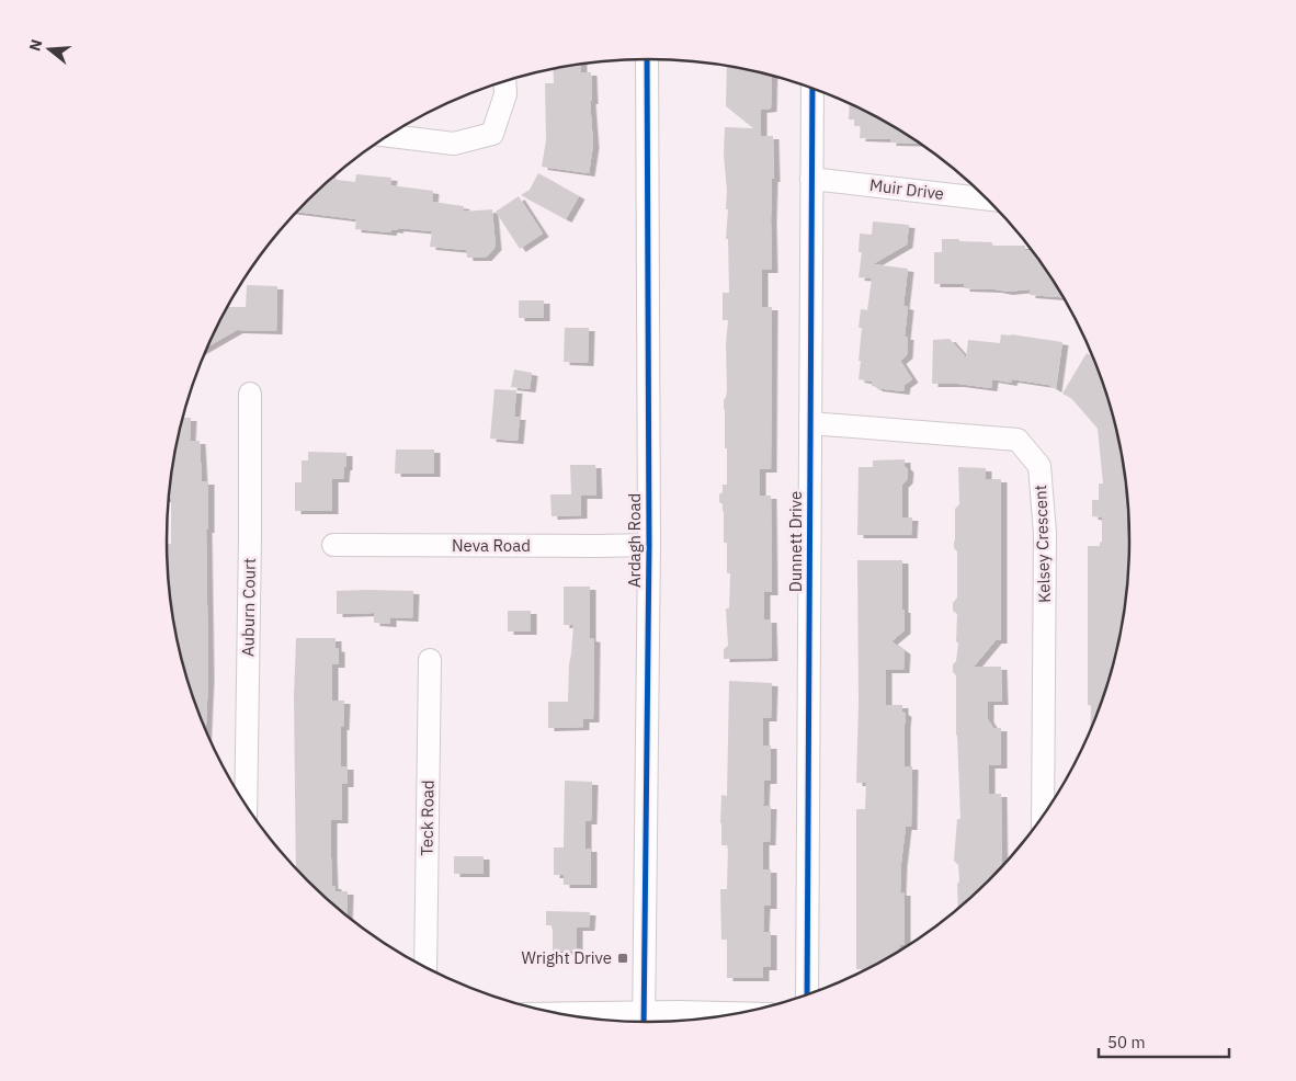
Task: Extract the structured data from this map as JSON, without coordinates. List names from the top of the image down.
{
  "streets": {
    "street": [
      "Muir Drive",
      "Ardagh Road",
      "Dunnett Drive",
      "Kelsey Crescent",
      "Neva Road",
      "Auburn Court",
      "Teck Road"
    ]
  },
  "crossings": [
    ["Muir Drive", "Dunnett Drive"],
    ["Ardagh Road", "Neva Road"],
    ["Dunnett Drive", "Kelsey Crescent"]
  ],
  "places": {
    "transit": ["Wright Drive"]
  },
  "scale_bar": "50 m",
  "north": "left"
}
